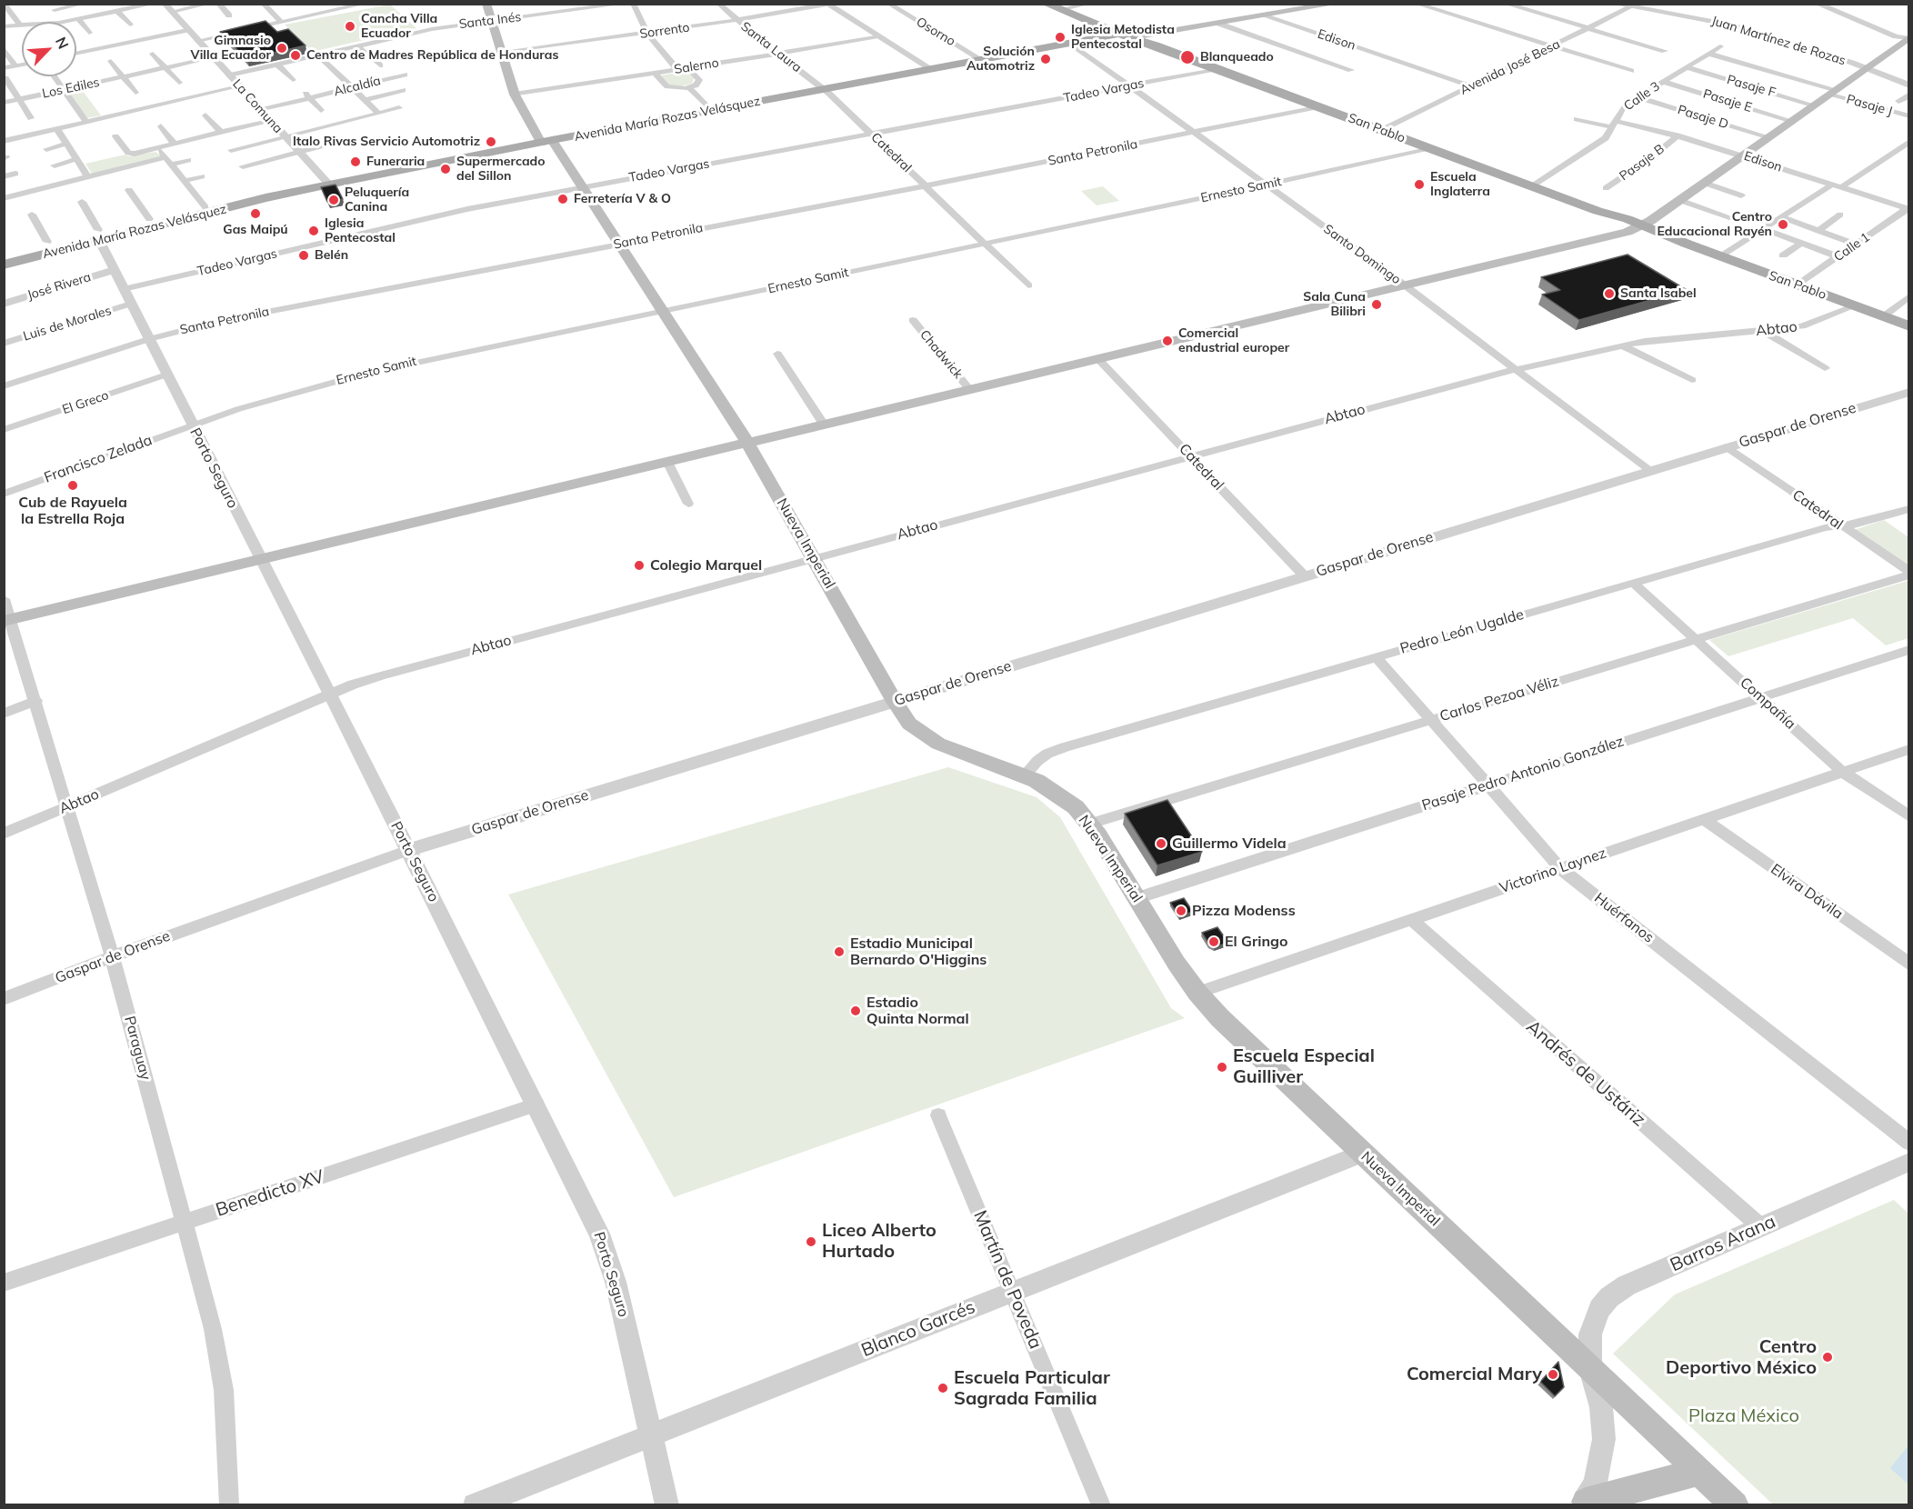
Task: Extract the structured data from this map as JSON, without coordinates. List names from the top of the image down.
{
  "streets": {
    "main road": ["Avenida María Rozas Velásquez", "San Pablo", "Nueva Imperial"],
    "street": [
      "Santa Inés",
      "Sorrento",
      "Osorno",
      "Edison",
      "Juan Martínez de Rozas",
      "Santa Laura",
      "Salerno",
      "Avenida José Besa",
      "Alcaldía",
      "Pasaje F",
      "Los Ediles",
      "Tadeo Vargas",
      "Calle 3",
      "Pasaje E",
      "Pasaje J",
      "La Comuna",
      "Pasaje D",
      "Catedral",
      "Santa Petronila",
      "Pasaje B",
      "Ernesto Samit",
      "Calle 1",
      "Santo Domingo",
      "José Rivera",
      "Luis de Morales",
      "Abtao",
      "Chadwick",
      "El Greco",
      "Gaspar de Orense",
      "Francisco Zelada",
      "Porto Seguro",
      "Pedro León Ugalde",
      "Carlos Pezoa Véliz",
      "Compañía",
      "Pasaje Pedro Antonio González",
      "Victorino Laynez",
      "Elvira Dávila",
      "Huérfanos",
      "Paraguay",
      "Andrés de Ustáriz",
      "Benedicto XV",
      "Barros Arana",
      "Martín de Poveda",
      "Blanco Garcés"
    ]
  },
  "crossings": [
    ["Santa Inés", "La Comuna"],
    ["Santa Inés", "Nueva Imperial"],
    ["Sorrento", "Santa Laura"],
    ["Sorrento", "Nueva Imperial"],
    ["Osorno", "Avenida María Rozas Velásquez"],
    ["Edison", "Avenida José Besa"],
    ["Edison", "Calle 3"],
    ["Edison", "Pasaje B"],
    ["Edison", "Calle 1"],
    ["Juan Martínez de Rozas", "Avenida José Besa"],
    ["Santa Laura", "Salerno"],
    ["Santa Laura", "Avenida María Rozas Velásquez"],
    ["Santa Laura", "Catedral"],
    ["Salerno", "Nueva Imperial"],
    ["Avenida José Besa", "San Pablo"],
    ["Alcaldía", "La Comuna"],
    ["Pasaje F", "Calle 3"],
    ["Los Ediles", "La Comuna"],
    ["Tadeo Vargas", "San Pablo"],
    ["Tadeo Vargas", "Catedral"],
    ["Tadeo Vargas", "Santo Domingo"],
    ["Tadeo Vargas", "Porto Seguro"],
    ["Tadeo Vargas", "Nueva Imperial"],
    ["Calle 3", "Pasaje E"],
    ["Calle 3", "Pasaje D"],
    ["Calle 3", "San Pablo"],
    ["La Comuna", "Avenida María Rozas Velásquez"],
    ["Avenida María Rozas Velásquez", "San Pablo"],
    ["Avenida María Rozas Velásquez", "Catedral"],
    ["Avenida María Rozas Velásquez", "Santo Domingo"],
    ["Avenida María Rozas Velásquez", "Porto Seguro"],
    ["Avenida María Rozas Velásquez", "Nueva Imperial"],
    ["San Pablo", "Santa Petronila"],
    ["San Pablo", "Ernesto Samit"],
    ["San Pablo", "Calle 1"],
    ["San Pablo", "Abtao"],
    ["Catedral", "Santa Petronila"],
    ["Catedral", "Ernesto Samit"],
    ["Catedral", "Abtao"],
    ["Catedral", "Gaspar de Orense"],
    ["Catedral", "Pedro León Ugalde"],
    ["Catedral", "Carlos Pezoa Véliz"],
    ["Santa Petronila", "Santo Domingo"],
    ["Santa Petronila", "Porto Seguro"],
    ["Santa Petronila", "Nueva Imperial"],
    ["Ernesto Samit", "Santo Domingo"],
    ["Ernesto Samit", "Francisco Zelada"],
    ["Ernesto Samit", "Porto Seguro"],
    ["Ernesto Samit", "Nueva Imperial"],
    ["Santo Domingo", "Abtao"],
    ["Santo Domingo", "Gaspar de Orense"],
    ["José Rivera", "Porto Seguro"],
    ["Luis de Morales", "Porto Seguro"],
    ["Abtao", "Porto Seguro"],
    ["Abtao", "Nueva Imperial"],
    ["Abtao", "Paraguay"],
    ["El Greco", "Porto Seguro"],
    ["Gaspar de Orense", "Porto Seguro"],
    ["Gaspar de Orense", "Nueva Imperial"],
    ["Gaspar de Orense", "Paraguay"],
    ["Francisco Zelada", "Porto Seguro"],
    ["Porto Seguro", "Benedicto XV"],
    ["Porto Seguro", "Blanco Garcés"],
    ["Nueva Imperial", "Pedro León Ugalde"],
    ["Nueva Imperial", "Carlos Pezoa Véliz"],
    ["Nueva Imperial", "Pasaje Pedro Antonio González"],
    ["Nueva Imperial", "Victorino Laynez"],
    ["Nueva Imperial", "Barros Arana"],
    ["Nueva Imperial", "Blanco Garcés"],
    ["Pedro León Ugalde", "Compañía"],
    ["Pedro León Ugalde", "Huérfanos"],
    ["Carlos Pezoa Véliz", "Compañía"],
    ["Carlos Pezoa Véliz", "Huérfanos"],
    ["Compañía", "Pasaje Pedro Antonio González"],
    ["Compañía", "Victorino Laynez"],
    ["Pasaje Pedro Antonio González", "Huérfanos"],
    ["Victorino Laynez", "Elvira Dávila"],
    ["Victorino Laynez", "Huérfanos"],
    ["Victorino Laynez", "Andrés de Ustáriz"],
    ["Paraguay", "Benedicto XV"],
    ["Andrés de Ustáriz", "Barros Arana"],
    ["Martín de Poveda", "Blanco Garcés"]
  ],
  "parks": ["Plaza México"],
  "places": [
    "Cancha Villa Ecuador",
    "Iglesia Metodista Pentecostal",
    "Gimnasio Villa Ecuador",
    "Centro de Madres República de Honduras",
    "Blanqueado",
    "Solución Automotriz",
    "Italo Rivas Servicio Automotriz",
    "Funeraria",
    "Supermercado del Sillon",
    "Escuela Inglaterra",
    "Ferretería V & O",
    "Peluquería Canina",
    "Gas Maipú",
    "Centro Educacional Rayén",
    "Iglesia Pentecostal",
    "Belén",
    "Santa Isabel",
    "Sala Cuna Bilibri",
    "Comercial endustrial europer",
    "Cub de Rayuela la Estrella Roja",
    "Colegio Marquel",
    "Guillermo Videla",
    "Pizza Modenss",
    "El Gringo",
    "Estadio Municipal Bernardo O'Higgins",
    "Estadio Quinta Normal",
    "Escuela Especial Guilliver",
    "Liceo Alberto Hurtado",
    "Centro Deportivo México",
    "Comercial Mary",
    "Escuela Particular Sagrada Familia"
  ],
  "north": "top right"
}
